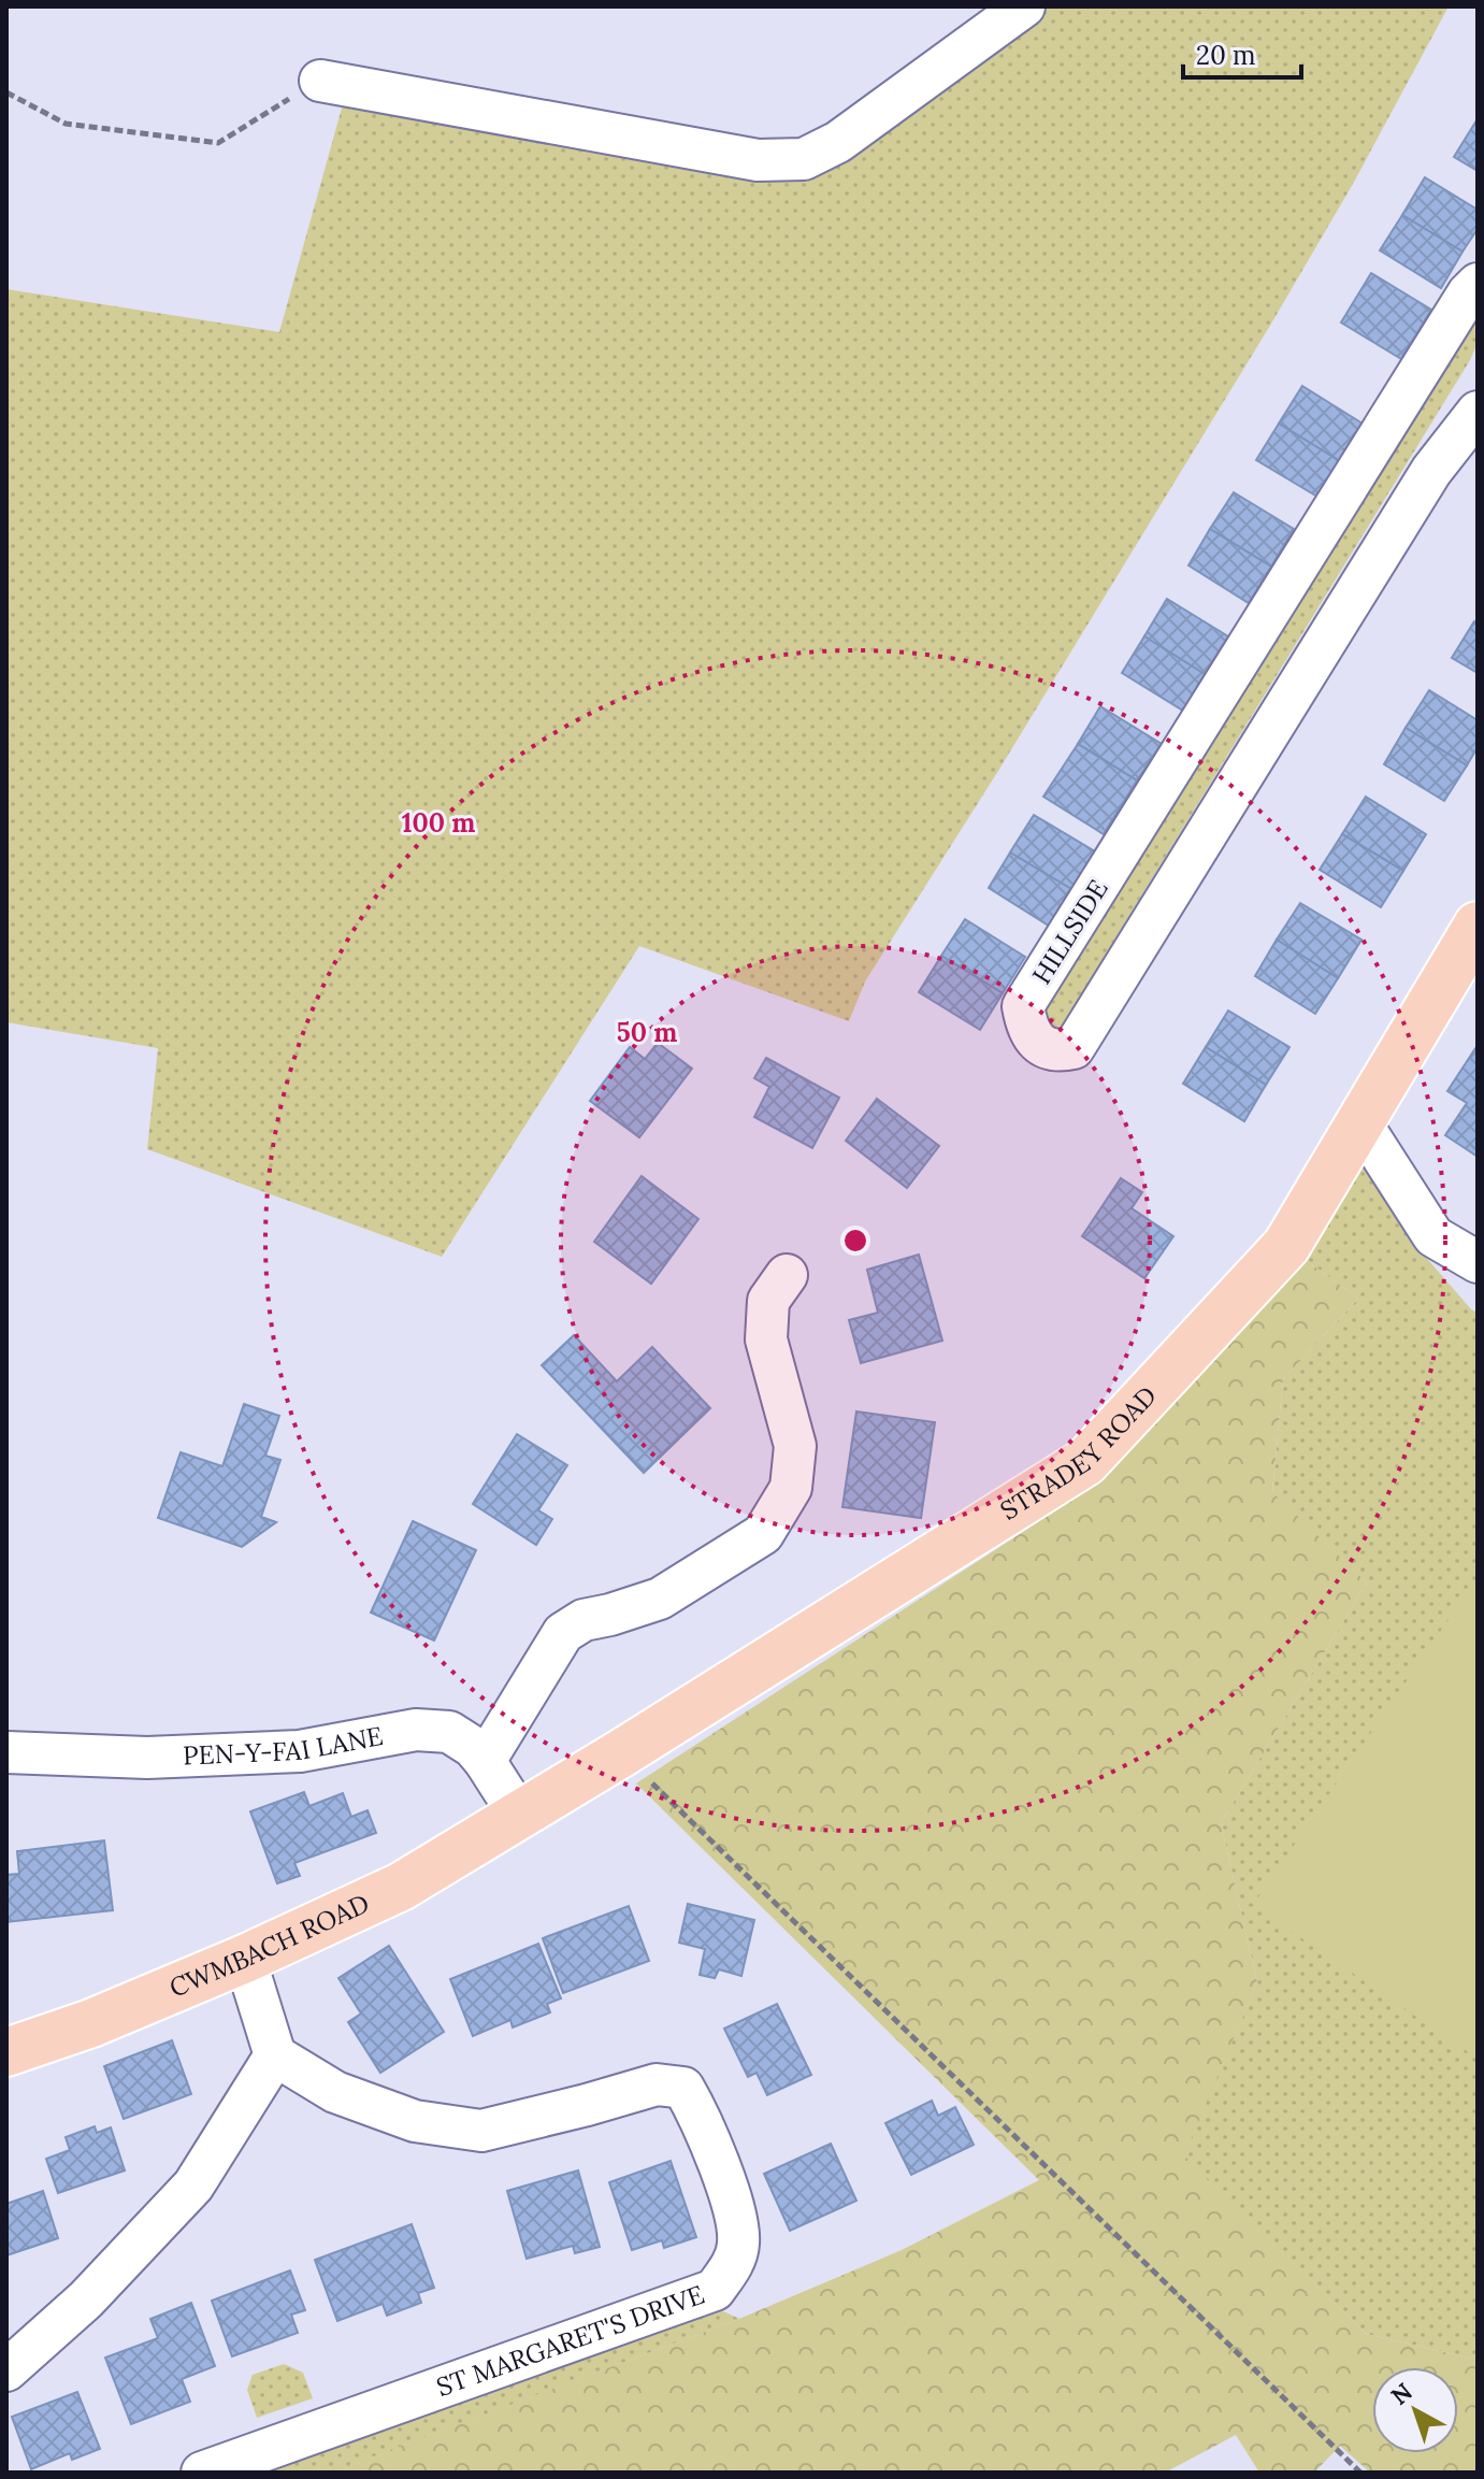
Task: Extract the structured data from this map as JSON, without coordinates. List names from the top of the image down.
{
  "streets": {
    "main road": ["STRADEY ROAD", "CWMBACH ROAD"],
    "street": ["HILLSIDE", "PEN-Y-FAI LANE", "ST MARGARET'S DRIVE"]
  },
  "crossings": [
    ["STRADEY ROAD", "PEN-Y-FAI LANE"],
    ["STRADEY ROAD", "CWMBACH ROAD"],
    ["PEN-Y-FAI LANE", "CWMBACH ROAD"]
  ],
  "scale_bar": "20 m",
  "north": "top left",
  "rings": ["100 m", "50 m"]
}
